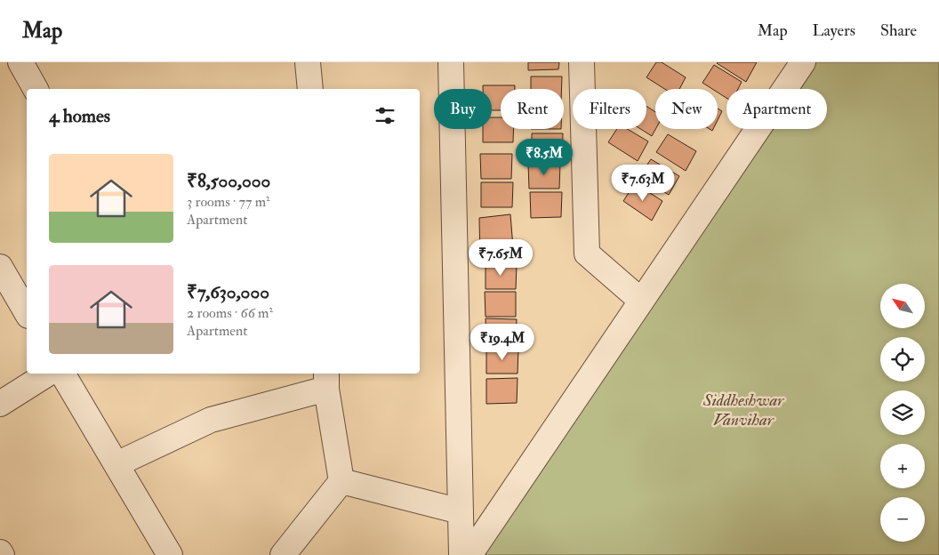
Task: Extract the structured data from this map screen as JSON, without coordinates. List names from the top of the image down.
{
  "parks": ["Siddheshwar Vanvihar"],
  "north": "top left",
  "page": {
    "header": "Map",
    "nav": ["Map", "Layers", "Share"],
    "chip": [
      "Buy",
      "Rent",
      "Filters",
      "New",
      "Apartment"
    ],
    "heading": "4 homes",
    "price": [
      "₹8.5M",
      "₹7.63M",
      "₹7.65M",
      "₹19.4M"
    ],
    "list": [
      {
        "name": "₹8,500,000",
        "note": "3 rooms · 77 m² · Apartment"
      },
      {
        "name": "₹7,630,000",
        "note": "2 rooms · 66 m² · Apartment"
      }
    ],
    "map_buttons": ["+", "−"]
  }
}
